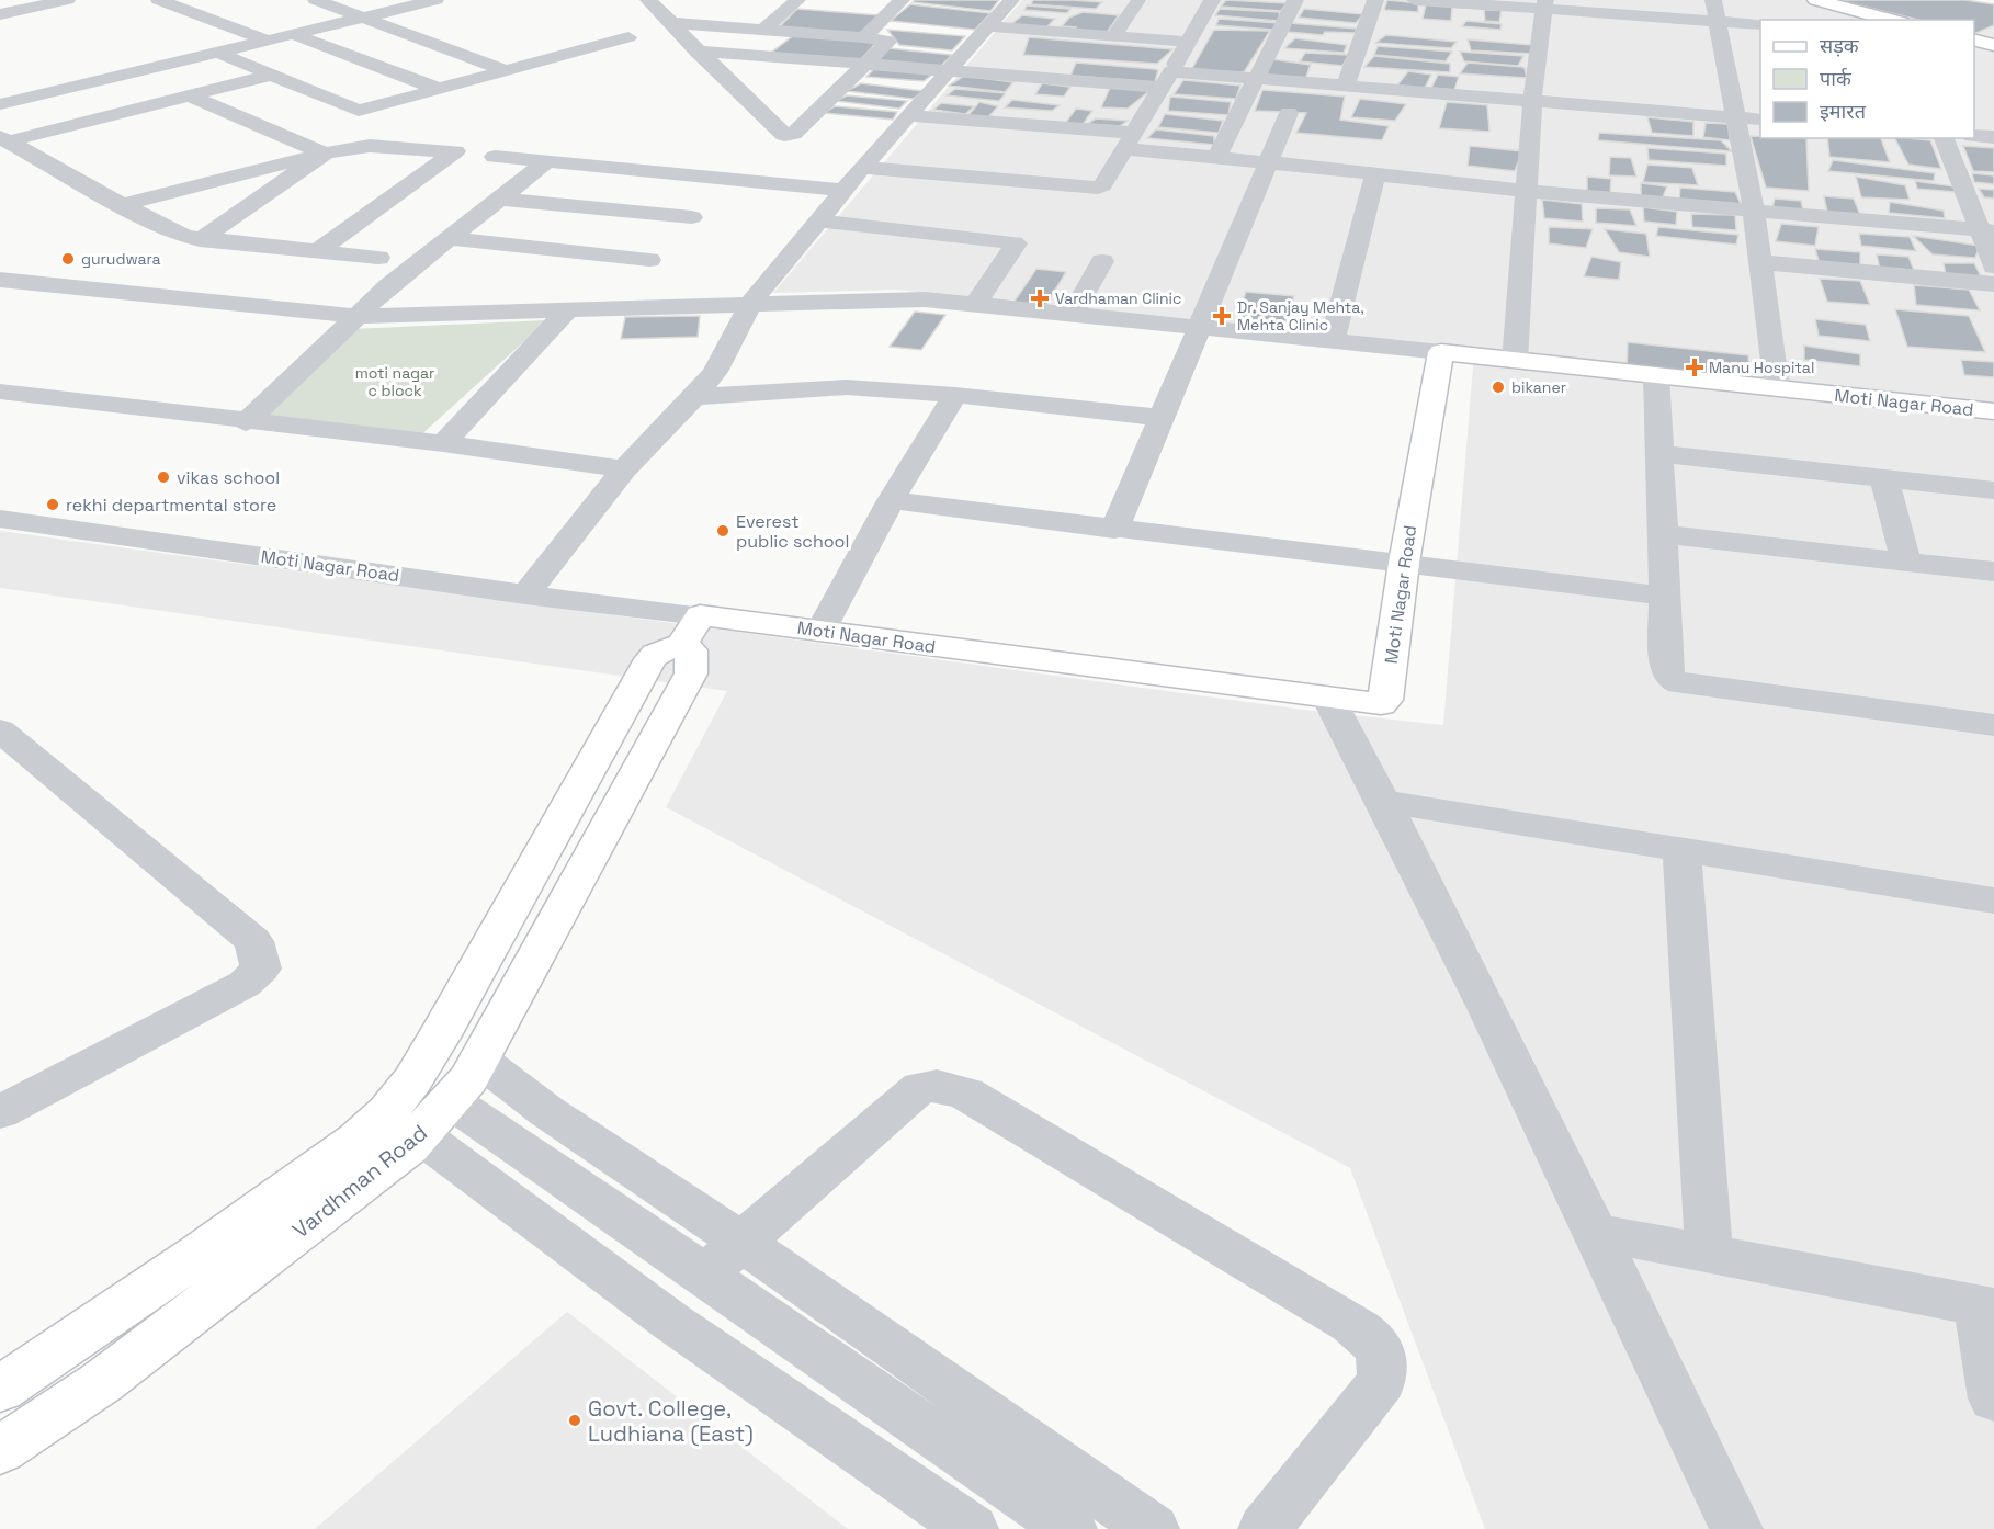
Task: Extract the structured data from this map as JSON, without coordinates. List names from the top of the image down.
{
  "streets": {
    "street": ["Moti Nagar Road", "Vardhman Road"]
  },
  "crossings": [
    ["Moti Nagar Road", "Vardhman Road"]
  ],
  "parks": ["moti nagar c block"],
  "places": {
    "other": [
      "gurudwara",
      "bikaner",
      "vikas school",
      "rekhi departmental store",
      "Everest public school",
      "Govt. College, Ludhiana (East)"
    ],
    "health": ["Vardhaman Clinic", "Dr. Sanjay Mehta, Mehta Clinic", "Manu Hospital"]
  },
  "legend": ["सड़क", "पार्क", "इमारत"]
}
